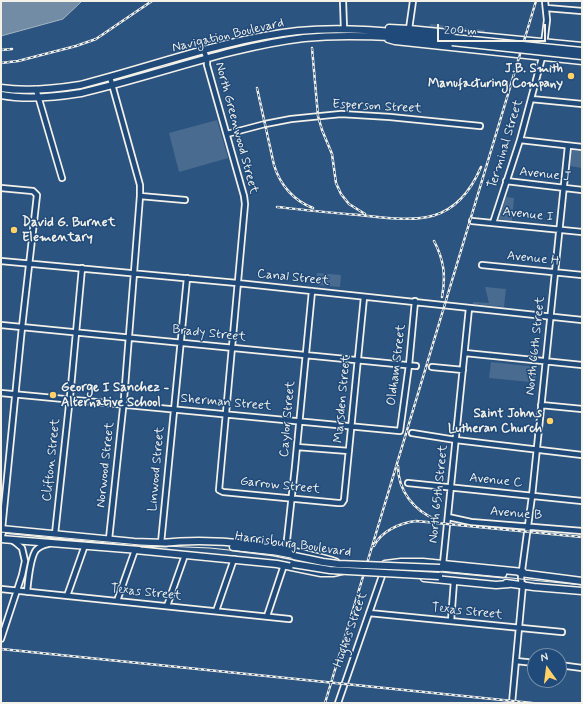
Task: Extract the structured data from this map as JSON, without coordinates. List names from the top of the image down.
{
  "streets": {
    "main road": ["Navigation Boulevard", "Harrisburg Boulevard"],
    "street": [
      "Esperson Street",
      "North Greenwood Street",
      "Terminal Street",
      "Avenue J",
      "Avenue I",
      "Avenue H",
      "Canal Street",
      "Brady Street",
      "North 66th Street",
      "Oldham Street",
      "Marsden Street",
      "Sherman Street",
      "Caylor Street",
      "Clifton Street",
      "Norwood Street",
      "Linwood Street",
      "Avenue C",
      "Garrow Street",
      "North 65th Street",
      "Avenue B",
      "Texas Street",
      "Hughes Street"
    ]
  },
  "crossings": [
    ["Navigation Boulevard", "North Greenwood Street"],
    ["Navigation Boulevard", "Norwood Street"],
    ["Esperson Street", "North Greenwood Street"],
    ["North Greenwood Street", "Canal Street"],
    ["North Greenwood Street", "Brady Street"],
    ["North Greenwood Street", "Sherman Street"],
    ["North Greenwood Street", "Garrow Street"],
    ["Terminal Street", "Avenue J"],
    ["Terminal Street", "Avenue I"],
    ["Avenue J", "North 66th Street"],
    ["Avenue I", "North 66th Street"],
    ["Avenue H", "North 66th Street"],
    ["Canal Street", "North 66th Street"],
    ["Canal Street", "Oldham Street"],
    ["Canal Street", "Marsden Street"],
    ["Canal Street", "Caylor Street"],
    ["Canal Street", "Clifton Street"],
    ["Canal Street", "Norwood Street"],
    ["Canal Street", "Linwood Street"],
    ["Canal Street", "North 65th Street"],
    ["Brady Street", "Oldham Street"],
    ["Brady Street", "Marsden Street"],
    ["Brady Street", "Caylor Street"],
    ["Brady Street", "Clifton Street"],
    ["Brady Street", "Norwood Street"],
    ["Brady Street", "Linwood Street"],
    ["North 66th Street", "Avenue C"],
    ["North 66th Street", "Avenue B"],
    ["North 66th Street", "Harrisburg Boulevard"],
    ["North 66th Street", "Texas Street"],
    ["Oldham Street", "Sherman Street"],
    ["Marsden Street", "Sherman Street"],
    ["Marsden Street", "Garrow Street"],
    ["Sherman Street", "Caylor Street"],
    ["Sherman Street", "Clifton Street"],
    ["Sherman Street", "Norwood Street"],
    ["Sherman Street", "Linwood Street"],
    ["Caylor Street", "Garrow Street"],
    ["Clifton Street", "Harrisburg Boulevard"],
    ["Norwood Street", "Harrisburg Boulevard"],
    ["Linwood Street", "Harrisburg Boulevard"],
    ["Avenue C", "North 65th Street"],
    ["North 65th Street", "Avenue B"],
    ["North 65th Street", "Harrisburg Boulevard"],
    ["Texas Street", "Hughes Street"]
  ],
  "places": [
    "J.B. Smith Manufacturing Company",
    "David G. Burnet Elementary",
    "George I Sanchez - Alternative School",
    "Saint Johns Lutheran Church"
  ],
  "scale_bar": "200 m",
  "north": "top"
}
